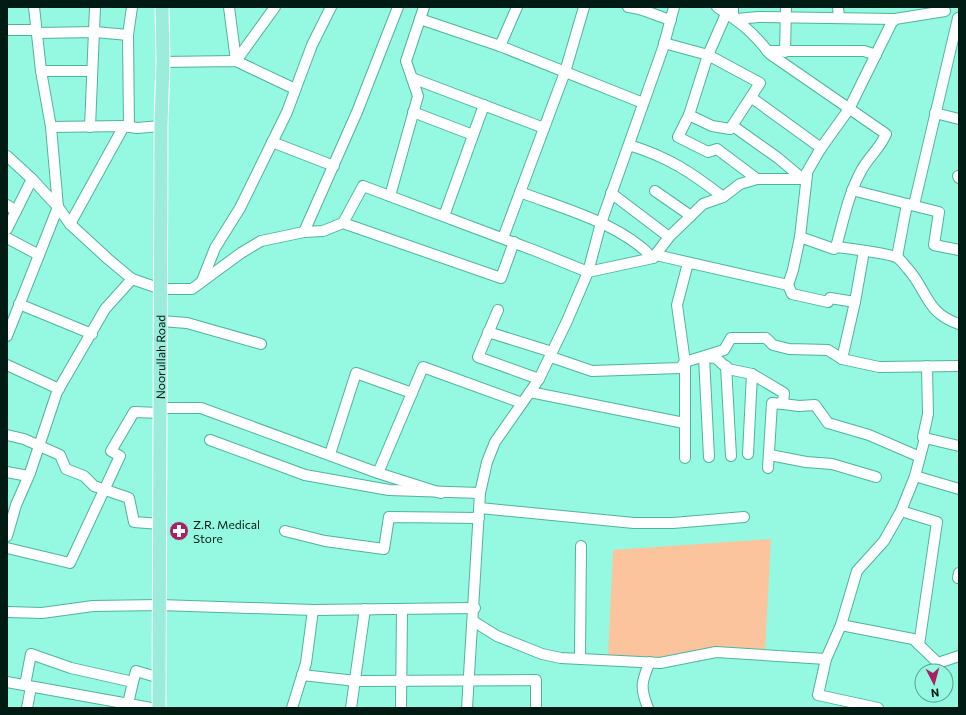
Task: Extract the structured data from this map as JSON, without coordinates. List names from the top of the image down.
{
  "streets": {
    "main road": ["Noorullah Road"]
  },
  "places": {
    "pharmacy": ["Z.R. Medical Store"]
  },
  "north": "bottom"
}
